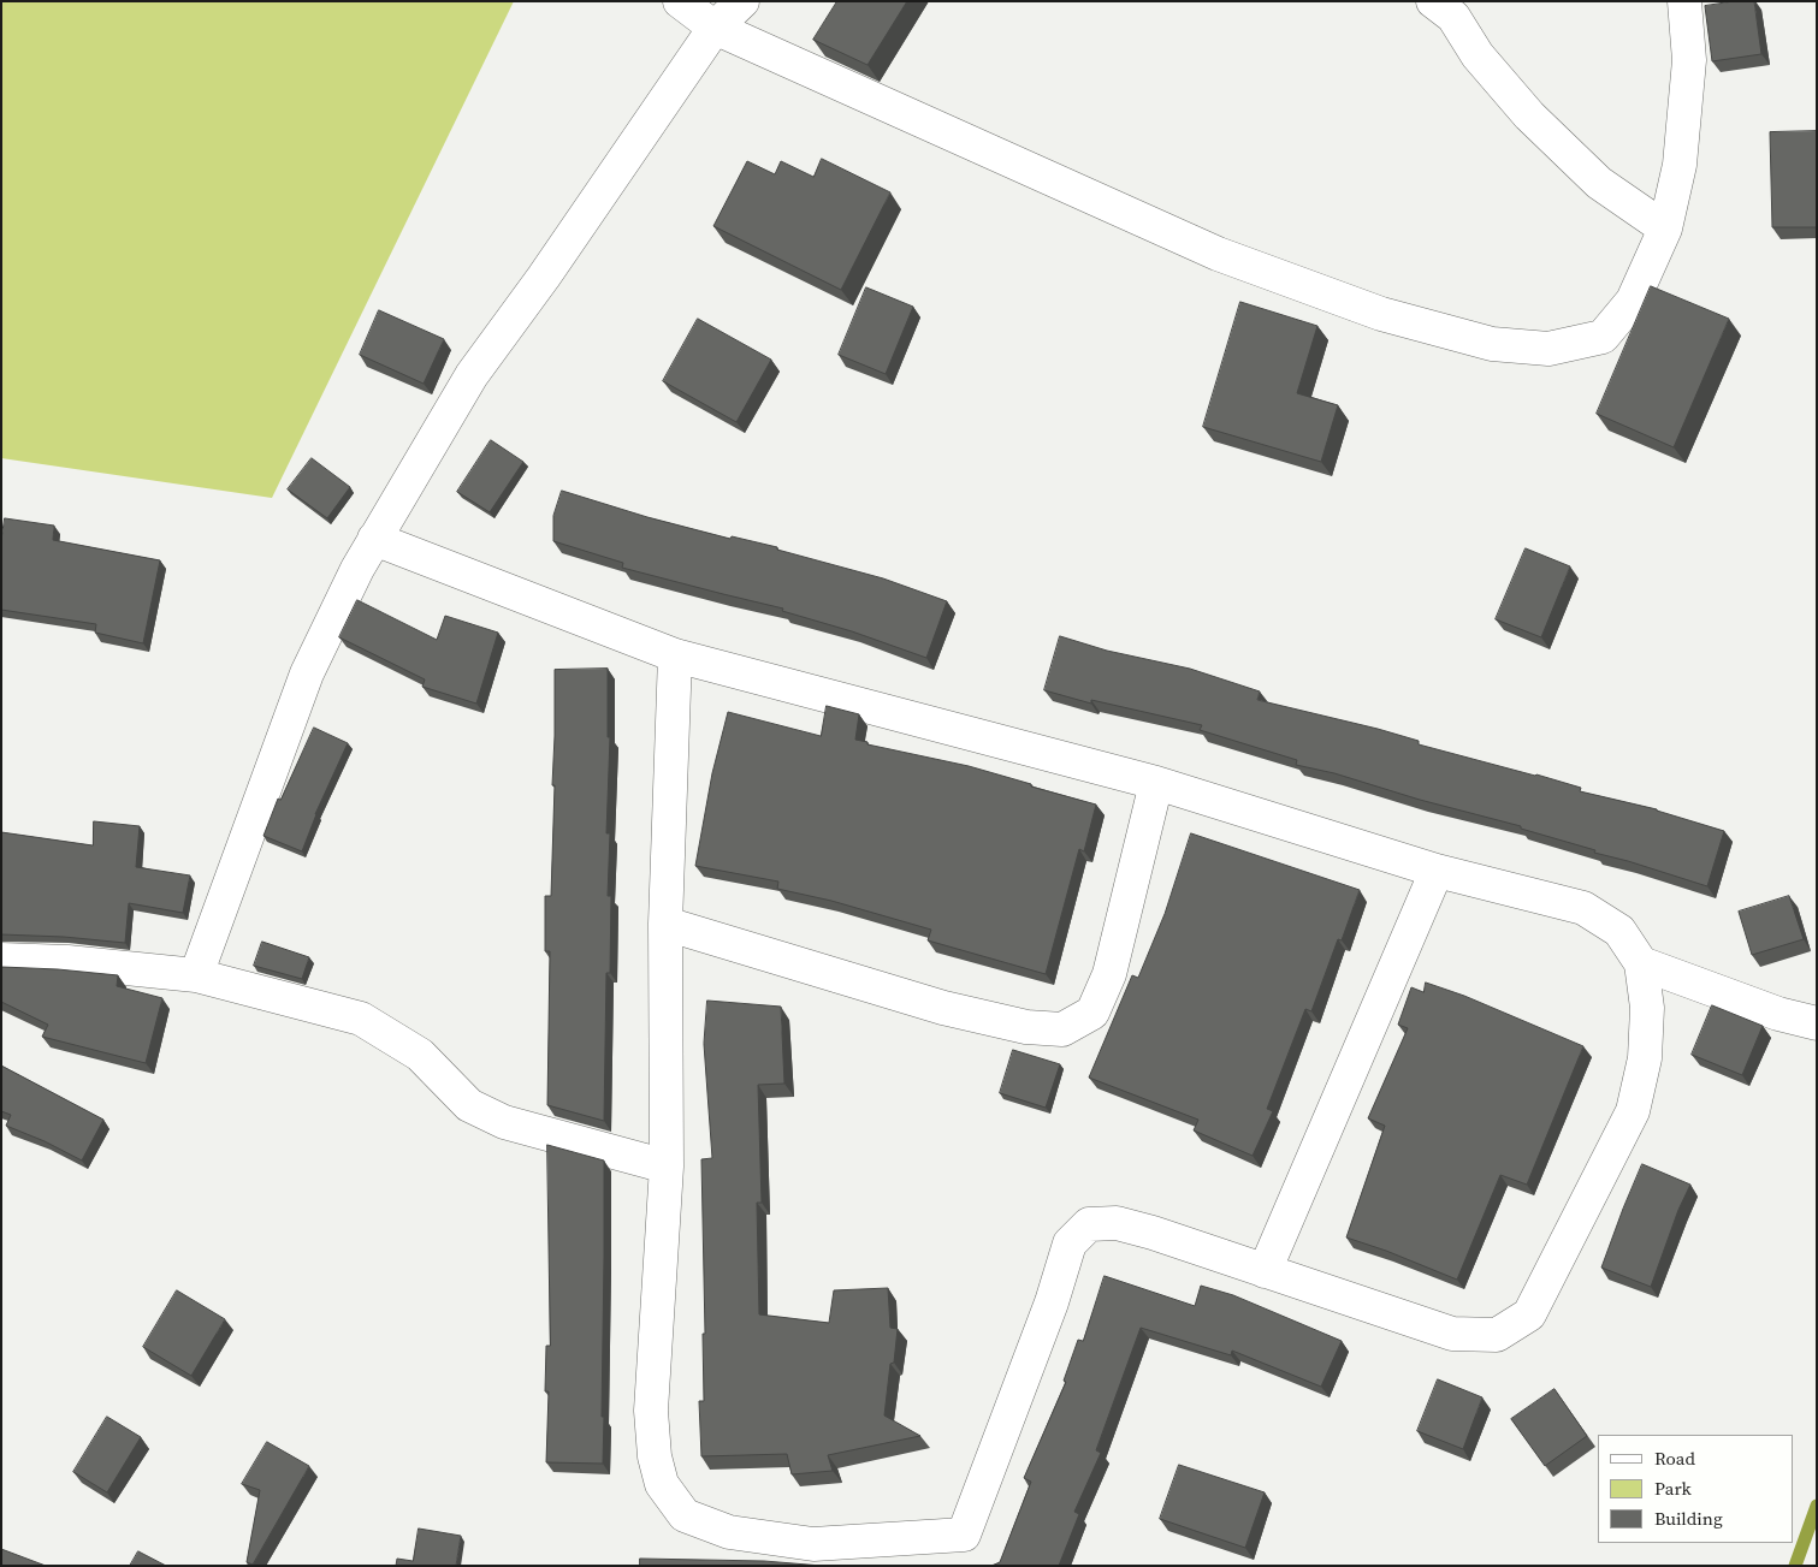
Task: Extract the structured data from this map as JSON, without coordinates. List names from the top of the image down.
{
  "legend": ["Road", "Park", "Building"]
}
